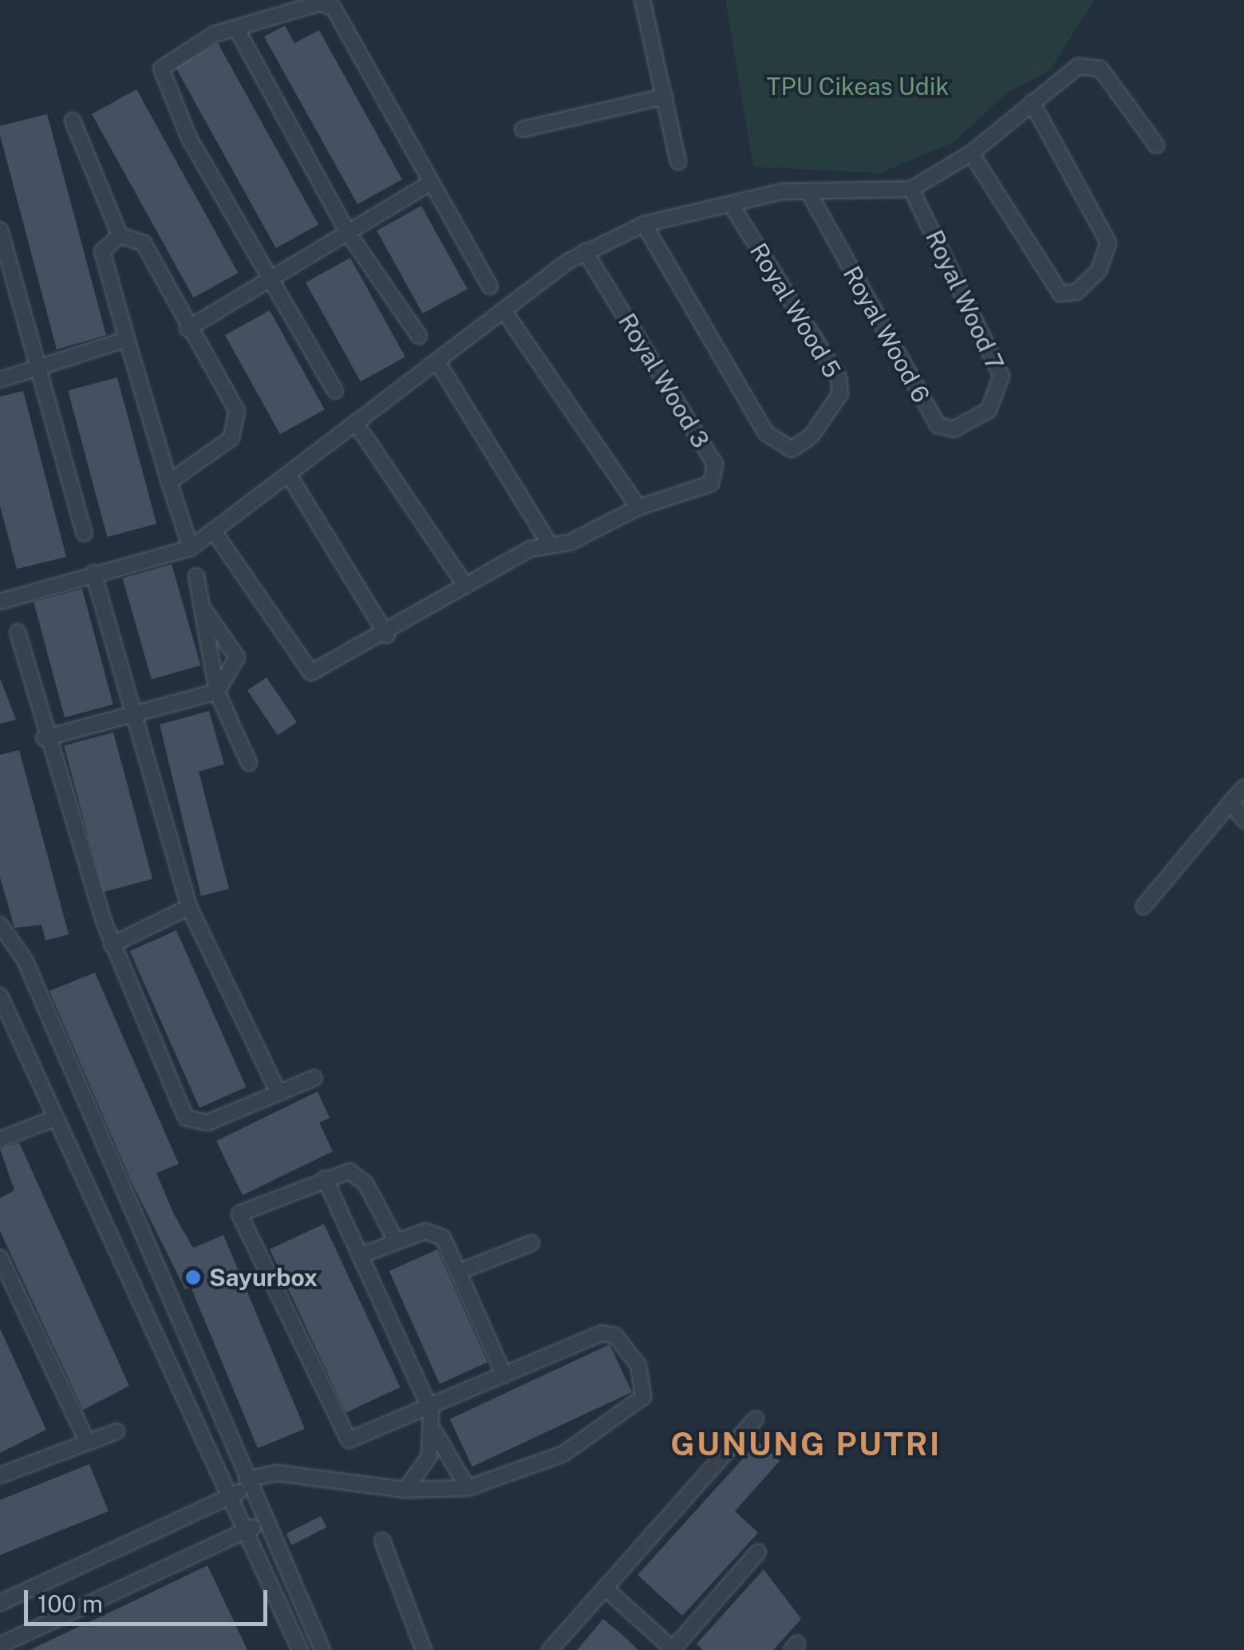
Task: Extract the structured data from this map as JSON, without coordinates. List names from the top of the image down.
{
  "streets": {
    "street": [
      "Royal Wood 7",
      "Royal Wood 5",
      "Royal Wood 6",
      "Royal Wood 3"
    ]
  },
  "crossings": [
    ["Royal Wood 7", "Royal Wood 6"]
  ],
  "districts": ["GUNUNG PUTRI"],
  "parks": ["TPU Cikeas Udik"],
  "places": ["Sayurbox"],
  "scale_bar": "100 m"
}
